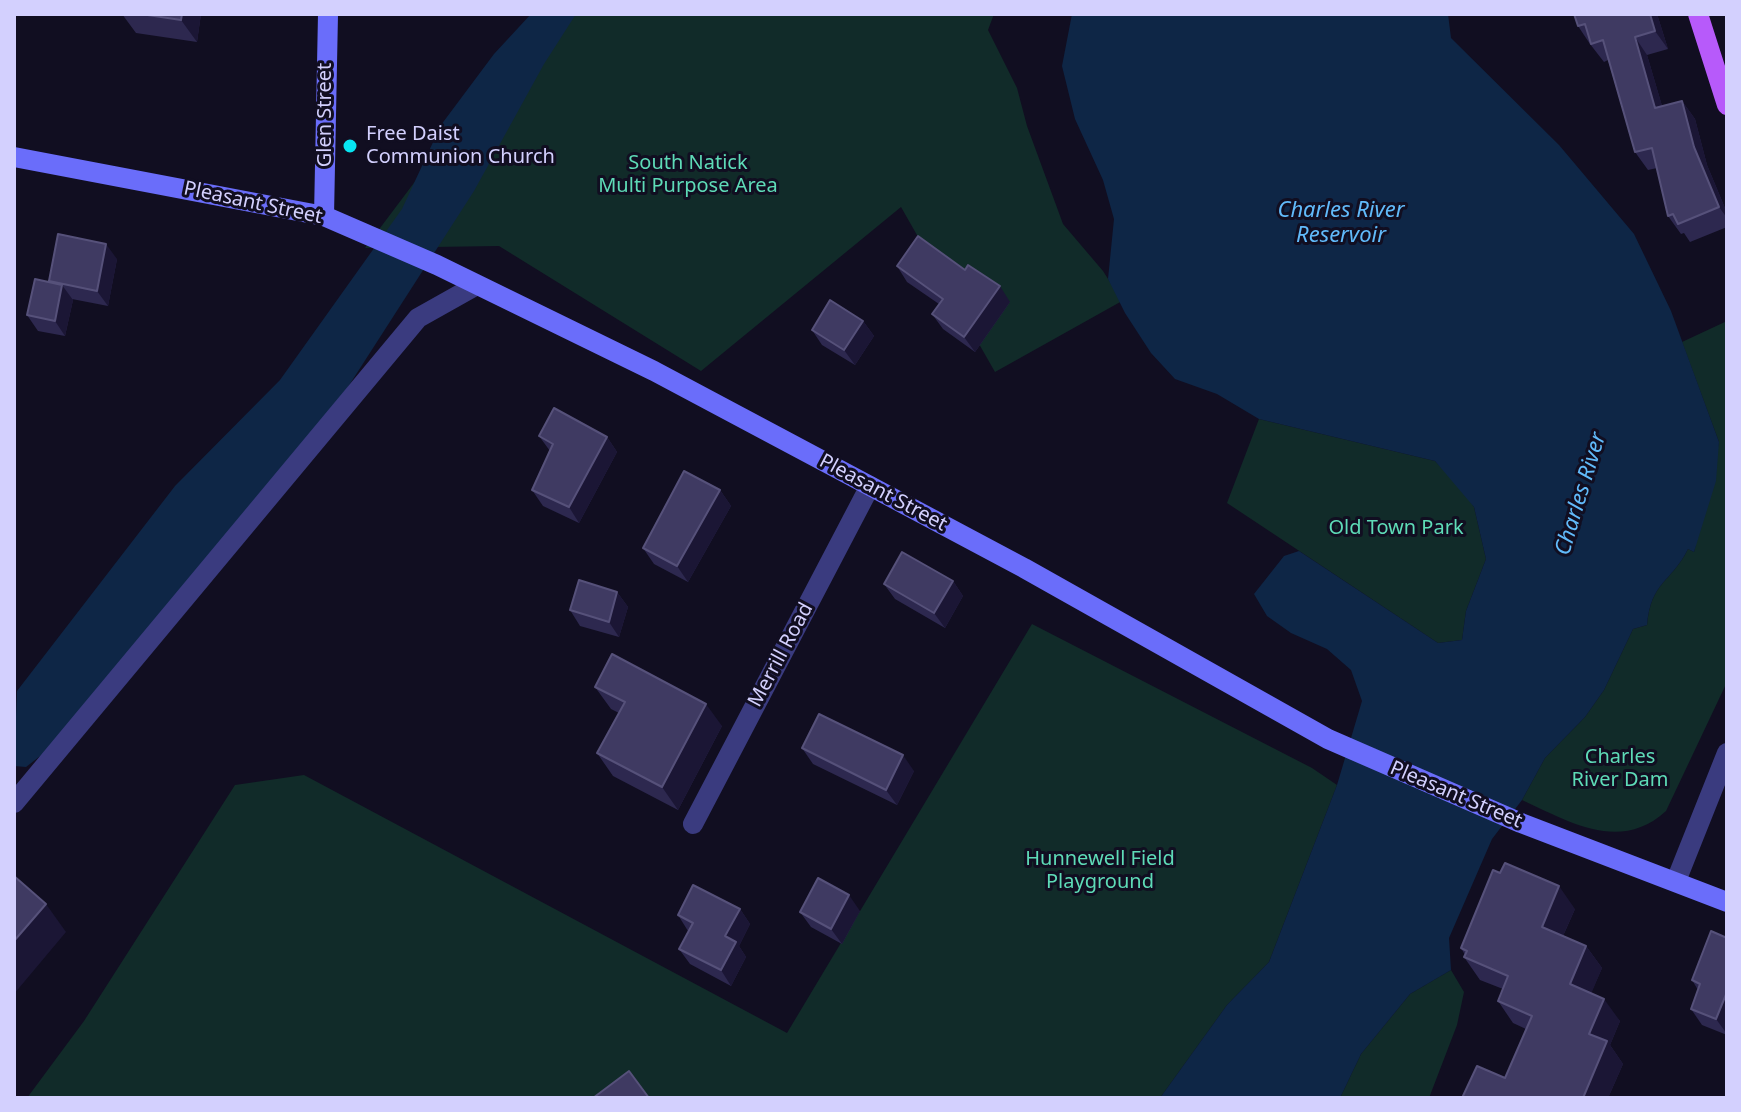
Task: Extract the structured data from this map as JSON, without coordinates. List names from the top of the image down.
{
  "streets": {
    "main road": ["Glen Street", "Pleasant Street"],
    "street": ["Merrill Road"]
  },
  "crossings": [
    ["Glen Street", "Pleasant Street"],
    ["Pleasant Street", "Merrill Road"]
  ],
  "water": ["Charles River Reservoir", "Charles River"],
  "parks": [
    "South Natick Multi Purpose Area",
    "Old Town Park",
    "Charles River Dam",
    "Hunnewell Field Playground"
  ],
  "places": ["Free Daist Communion Church"]
}
